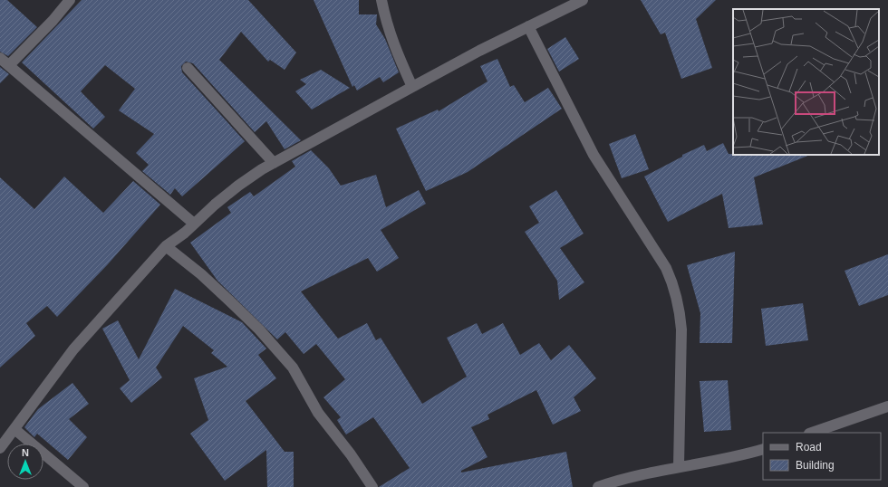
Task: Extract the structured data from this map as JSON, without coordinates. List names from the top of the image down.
{
  "legend": ["Road", "Building"],
  "north": "top"
}
